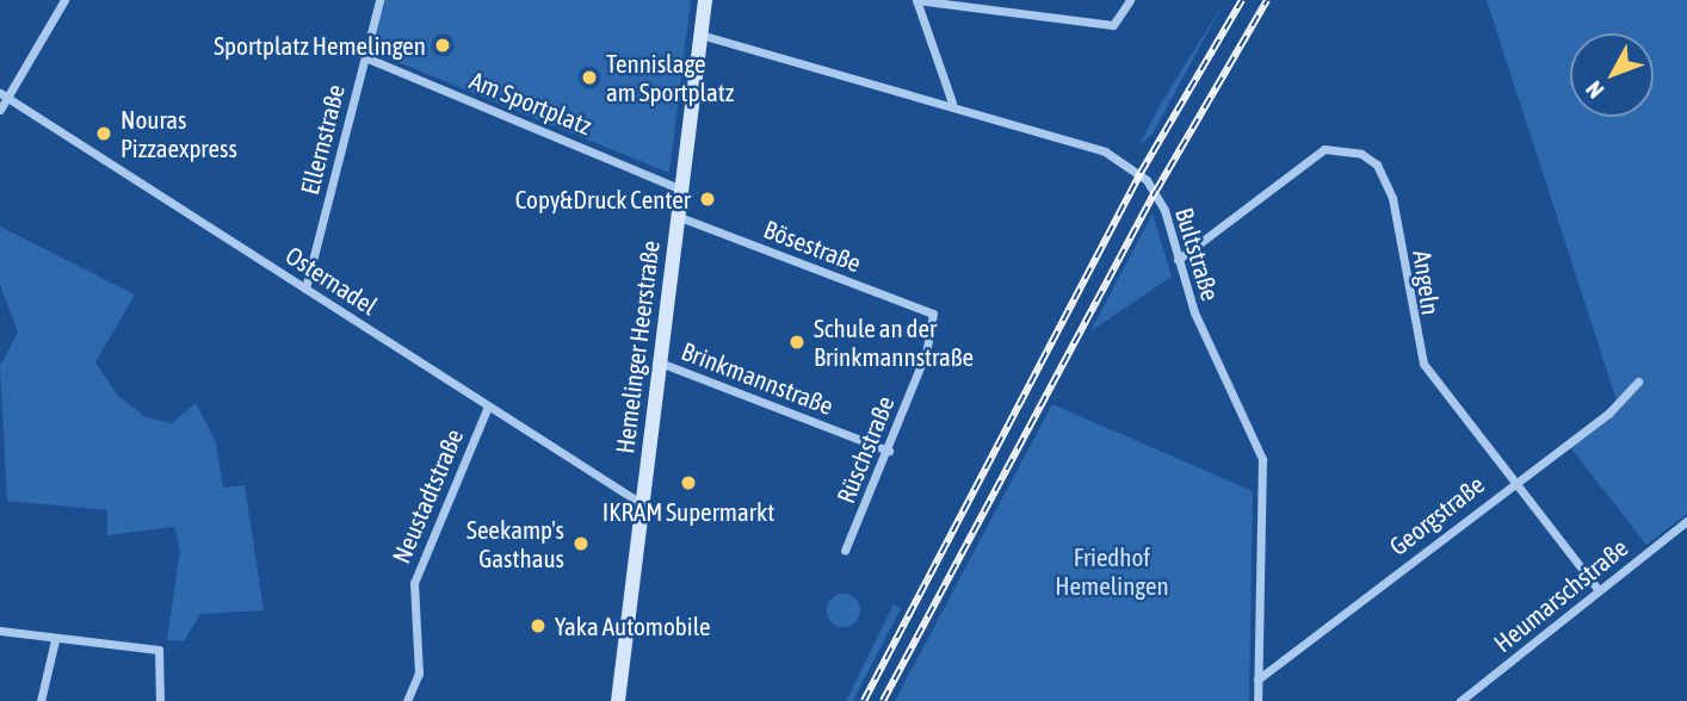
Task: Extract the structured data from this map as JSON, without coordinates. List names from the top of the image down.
{
  "streets": {
    "main road": ["Hemelinger Heerstraße"],
    "street": [
      "Am Sportplatz",
      "Ellernstraße",
      "Bösestraße",
      "Bultstraße",
      "Osternadel",
      "Angeln",
      "Brinkmannstraße",
      "Rüschstraße",
      "Neustadtstraße",
      "Georgstraße",
      "Heumarschstraße"
    ]
  },
  "crossings": [
    ["Am Sportplatz", "Ellernstraße"],
    ["Am Sportplatz", "Hemelinger Heerstraße"],
    ["Ellernstraße", "Osternadel"],
    ["Bösestraße", "Hemelinger Heerstraße"],
    ["Bösestraße", "Rüschstraße"],
    ["Bultstraße", "Angeln"],
    ["Bultstraße", "Hemelinger Heerstraße"],
    ["Bultstraße", "Georgstraße"],
    ["Osternadel", "Hemelinger Heerstraße"],
    ["Osternadel", "Neustadtstraße"],
    ["Angeln", "Georgstraße"],
    ["Angeln", "Heumarschstraße"],
    ["Hemelinger Heerstraße", "Brinkmannstraße"],
    ["Brinkmannstraße", "Rüschstraße"]
  ],
  "parks": ["Friedhof Hemelingen"],
  "places": [
    "Sportplatz Hemelingen",
    "Tennislage am Sportplatz",
    "Nouras Pizzaexpress",
    "Copy&Druck Center",
    "Schule an der Brinkmannstraße",
    "IKRAM Supermarkt",
    "Seekamp's Gasthaus",
    "Yaka Automobile"
  ],
  "north": "bottom left"
}
